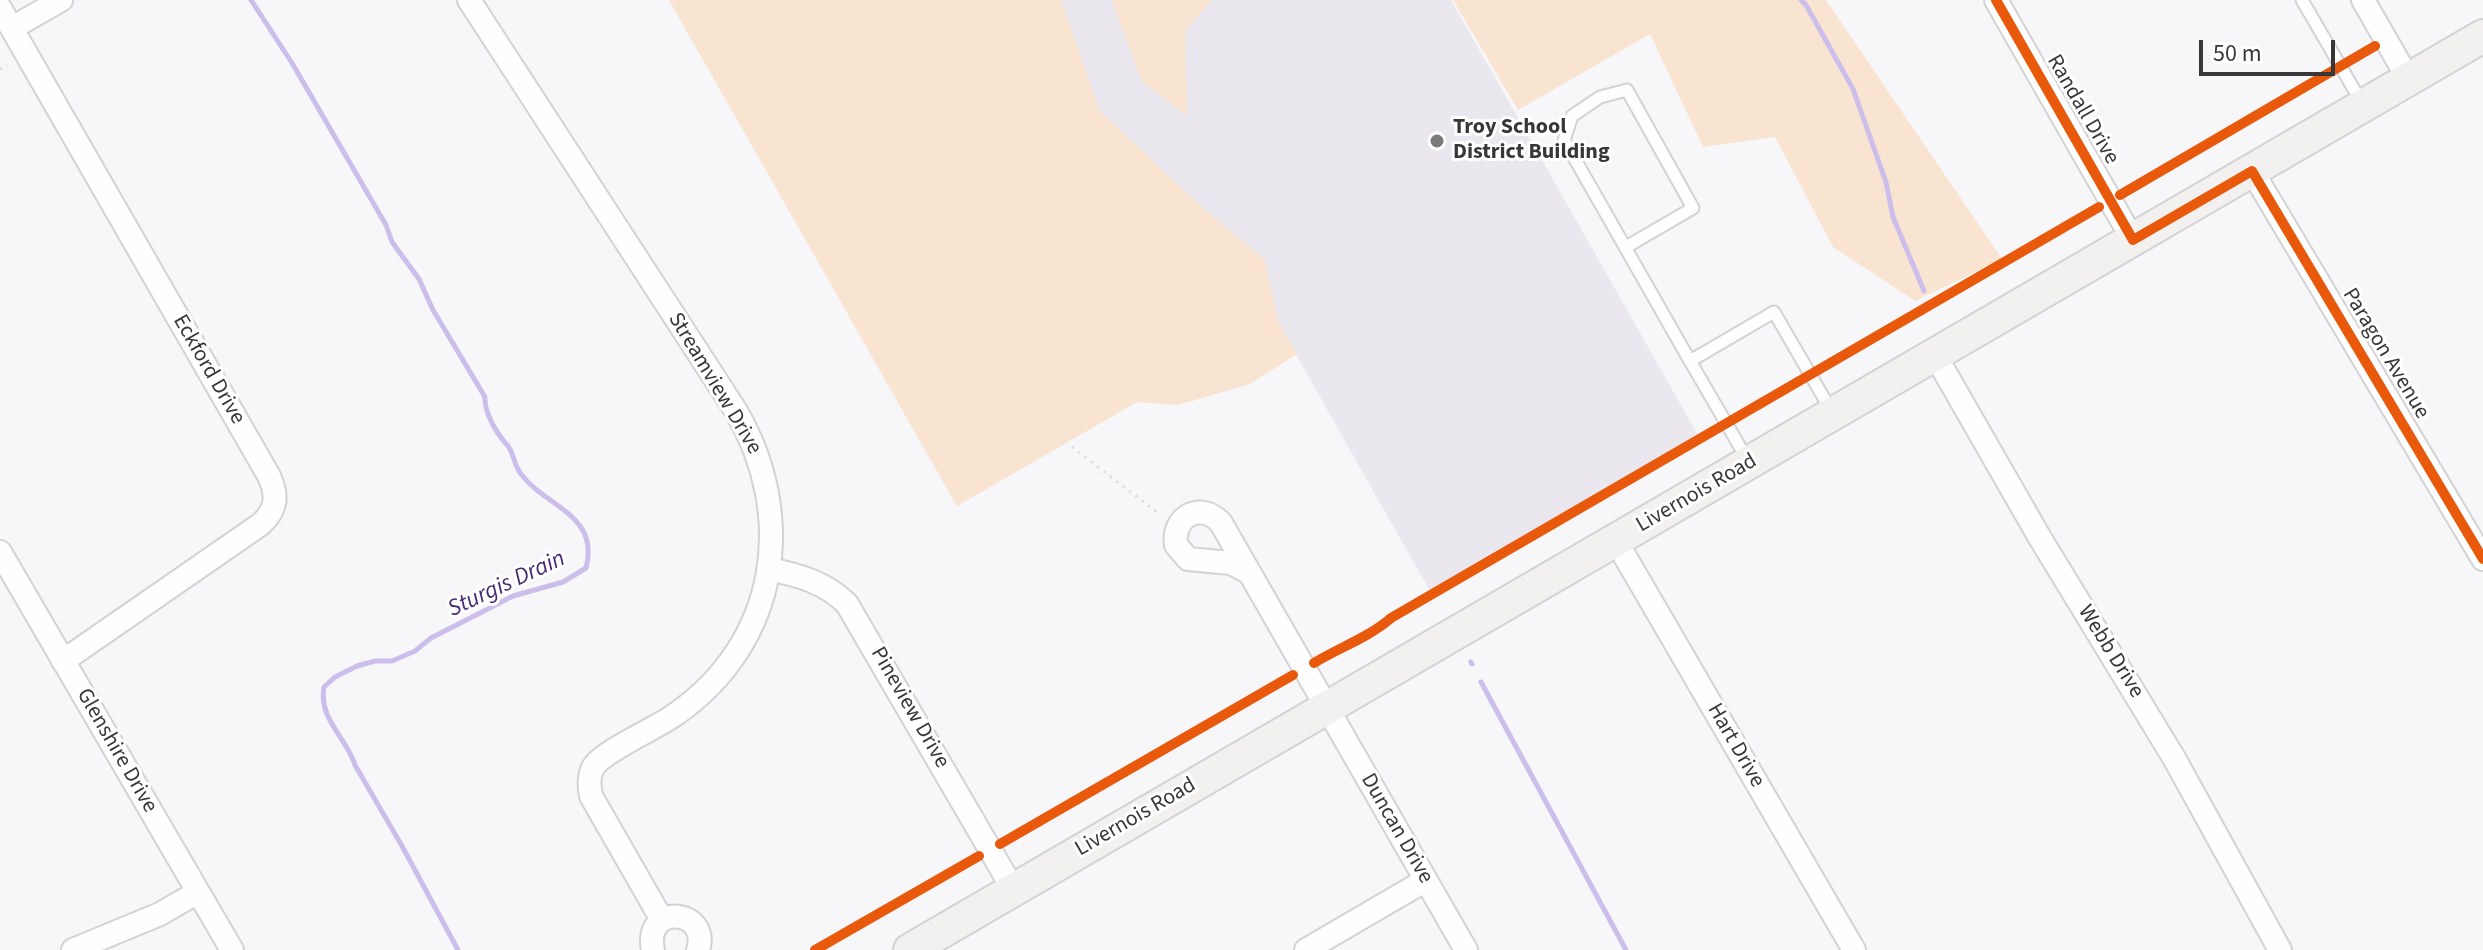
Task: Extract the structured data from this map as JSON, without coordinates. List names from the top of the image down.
{
  "streets": {
    "main road": ["Livernois Road"],
    "street": [
      "Randall Drive",
      "Paragon Avenue",
      "Eckford Drive",
      "Streamview Drive",
      "Webb Drive",
      "Pineview Drive",
      "Hart Drive",
      "Glenshire Drive",
      "Duncan Drive"
    ]
  },
  "crossings": [
    ["Randall Drive", "Livernois Road"],
    ["Paragon Avenue", "Livernois Road"],
    ["Eckford Drive", "Glenshire Drive"],
    ["Streamview Drive", "Pineview Drive"],
    ["Livernois Road", "Webb Drive"],
    ["Livernois Road", "Pineview Drive"],
    ["Livernois Road", "Hart Drive"],
    ["Livernois Road", "Duncan Drive"]
  ],
  "water": ["Sturgis Drain"],
  "places": ["Troy School District Building"],
  "scale_bar": "50 m"
}
